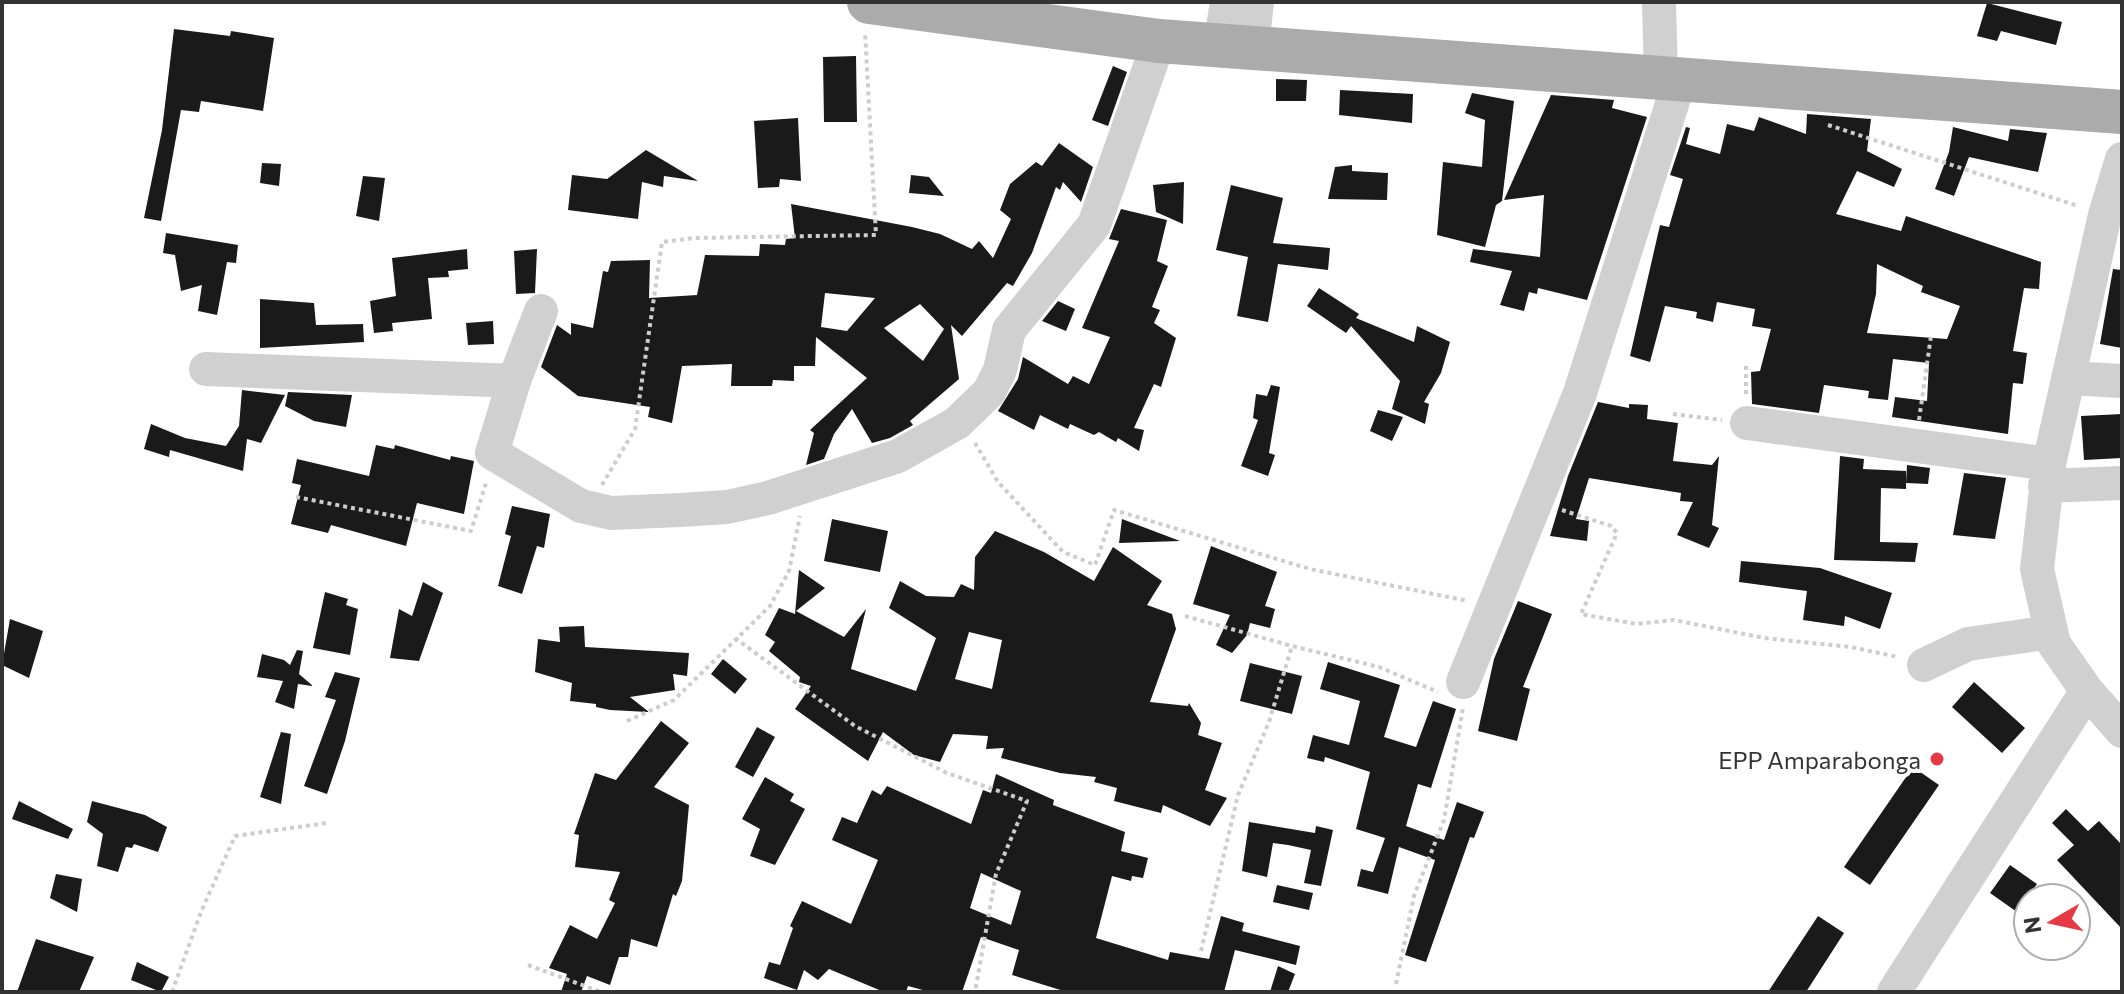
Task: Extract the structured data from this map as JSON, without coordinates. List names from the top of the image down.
{
  "places": ["EPP Amparabonga"],
  "north": "left"
}
